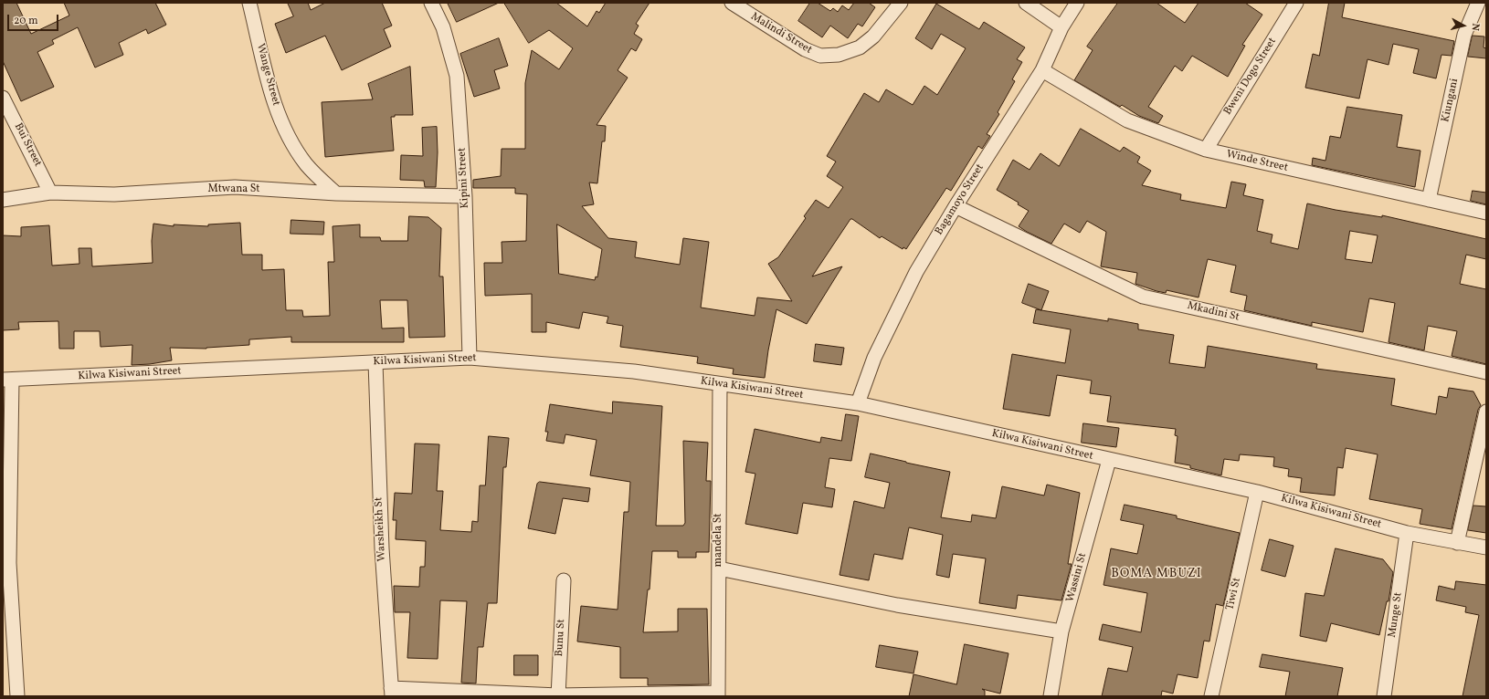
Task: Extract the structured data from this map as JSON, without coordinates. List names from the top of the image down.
{
  "streets": {
    "street": [
      "Malindi Street",
      "Wange Street",
      "Bweni Dogo Street",
      "Kiungani",
      "Bui Street",
      "Winde Street",
      "Kipini Street",
      "Mtwana St",
      "Bagamoyo Street",
      "Mkadini St",
      "Kilwa Kisiwani Street",
      "Warsheikh St",
      "mandela St",
      "Wassini St",
      "Tiwi St",
      "Munge St",
      "Bunu St"
    ]
  },
  "crossings": [
    ["Wange Street", "Mtwana St"],
    ["Bweni Dogo Street", "Winde Street"],
    ["Kiungani", "Winde Street"],
    ["Bui Street", "Mtwana St"],
    ["Winde Street", "Bagamoyo Street"],
    ["Kipini Street", "Mtwana St"],
    ["Kipini Street", "Kilwa Kisiwani Street"],
    ["Bagamoyo Street", "Mkadini St"],
    ["Bagamoyo Street", "Kilwa Kisiwani Street"],
    ["Kilwa Kisiwani Street", "Warsheikh St"],
    ["Kilwa Kisiwani Street", "mandela St"],
    ["Kilwa Kisiwani Street", "Wassini St"],
    ["Kilwa Kisiwani Street", "Tiwi St"],
    ["Kilwa Kisiwani Street", "Munge St"]
  ],
  "districts": ["BOMA MBUZI"],
  "scale_bar": "20 m",
  "north": "right"
}
